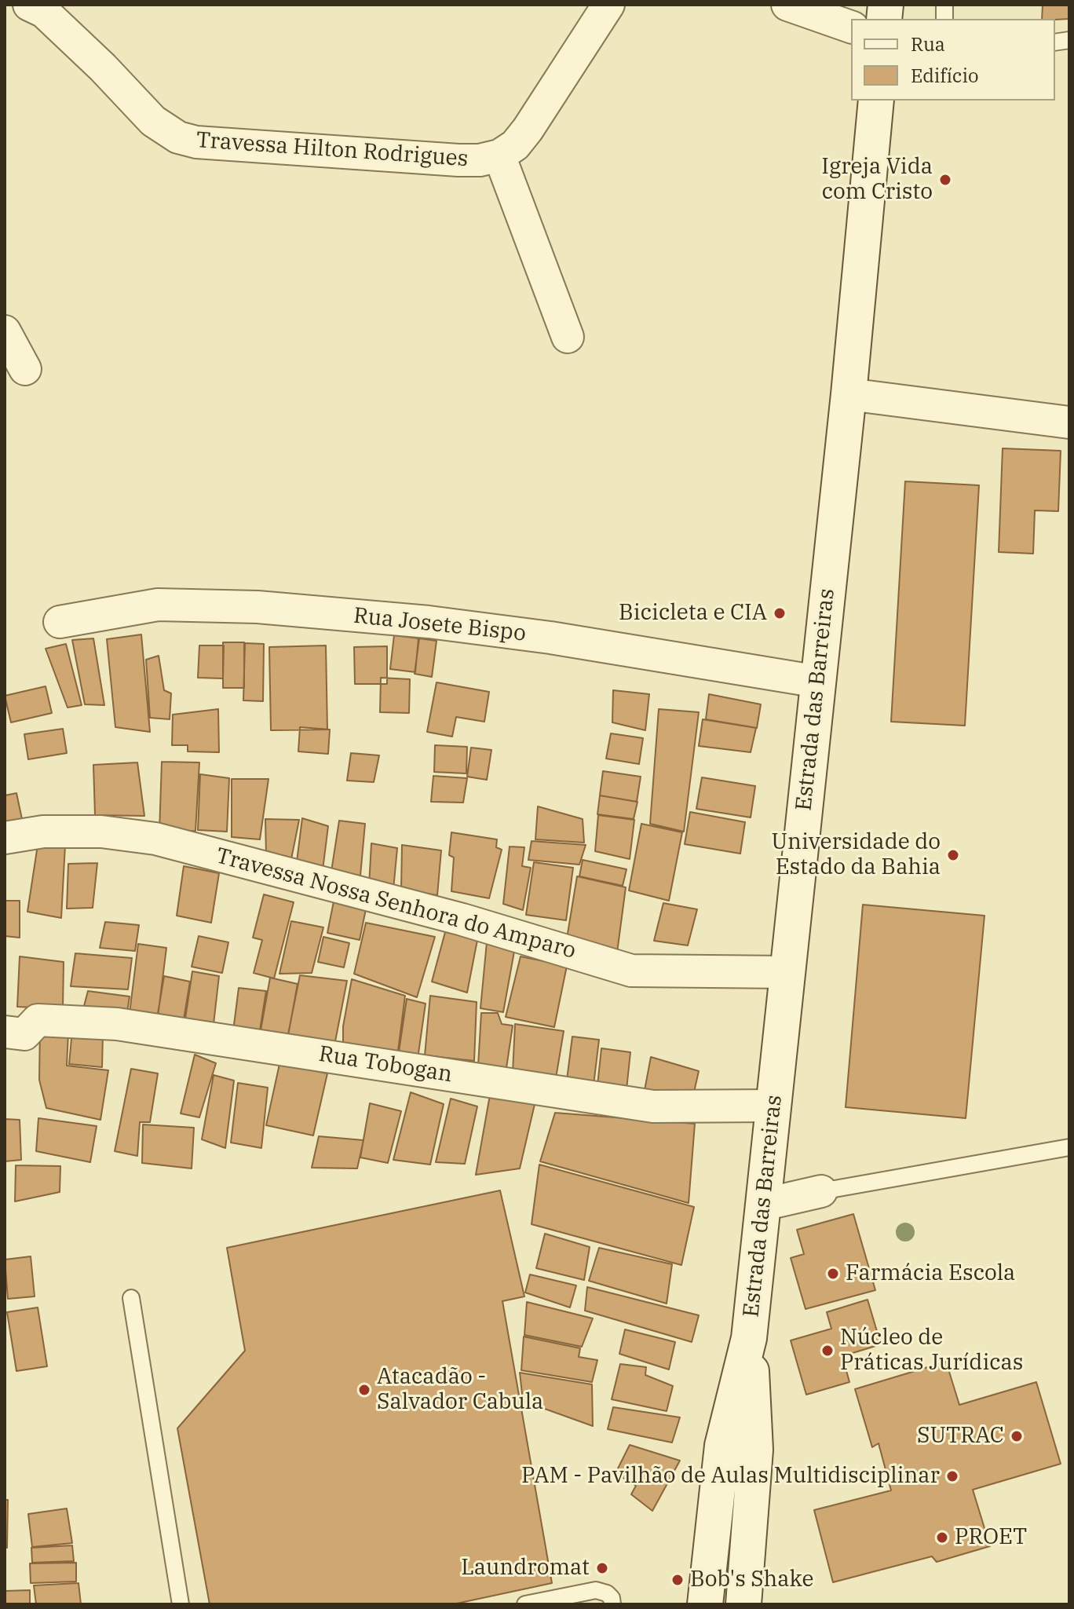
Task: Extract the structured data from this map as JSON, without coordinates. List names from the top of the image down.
{
  "streets": {
    "main road": ["Estrada das Barreiras"],
    "street": [
      "Travessa Hilton Rodrigues",
      "Rua Josete Bispo",
      "Travessa Nossa Senhora do Amparo",
      "Rua Tobogan"
    ]
  },
  "crossings": [
    ["Rua Josete Bispo", "Estrada das Barreiras"],
    ["Estrada das Barreiras", "Travessa Nossa Senhora do Amparo"],
    ["Estrada das Barreiras", "Rua Tobogan"]
  ],
  "places": [
    "Igreja Vida com Cristo",
    "Bicicleta e CIA",
    "Universidade do Estado da Bahia",
    "Farmácia Escola",
    "Núcleo de Práticas Jurídicas",
    "Atacadão - Salvador Cabula",
    "SUTRAC",
    "PAM - Pavilhão de Aulas Multidisciplinar",
    "PROET",
    "Laundromat",
    "Bob's Shake"
  ],
  "legend": ["Rua", "Edifício"]
}
